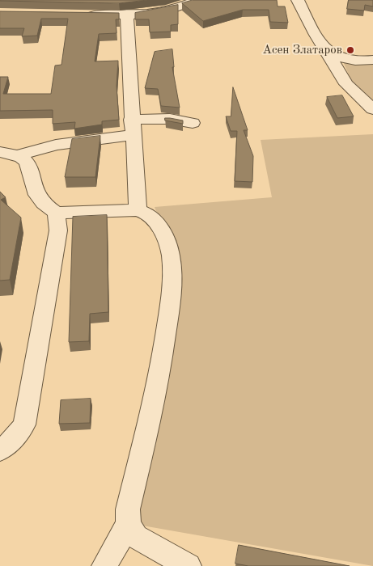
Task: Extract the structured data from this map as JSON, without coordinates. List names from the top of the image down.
{
  "places": ["Асен Златаров"]
}
